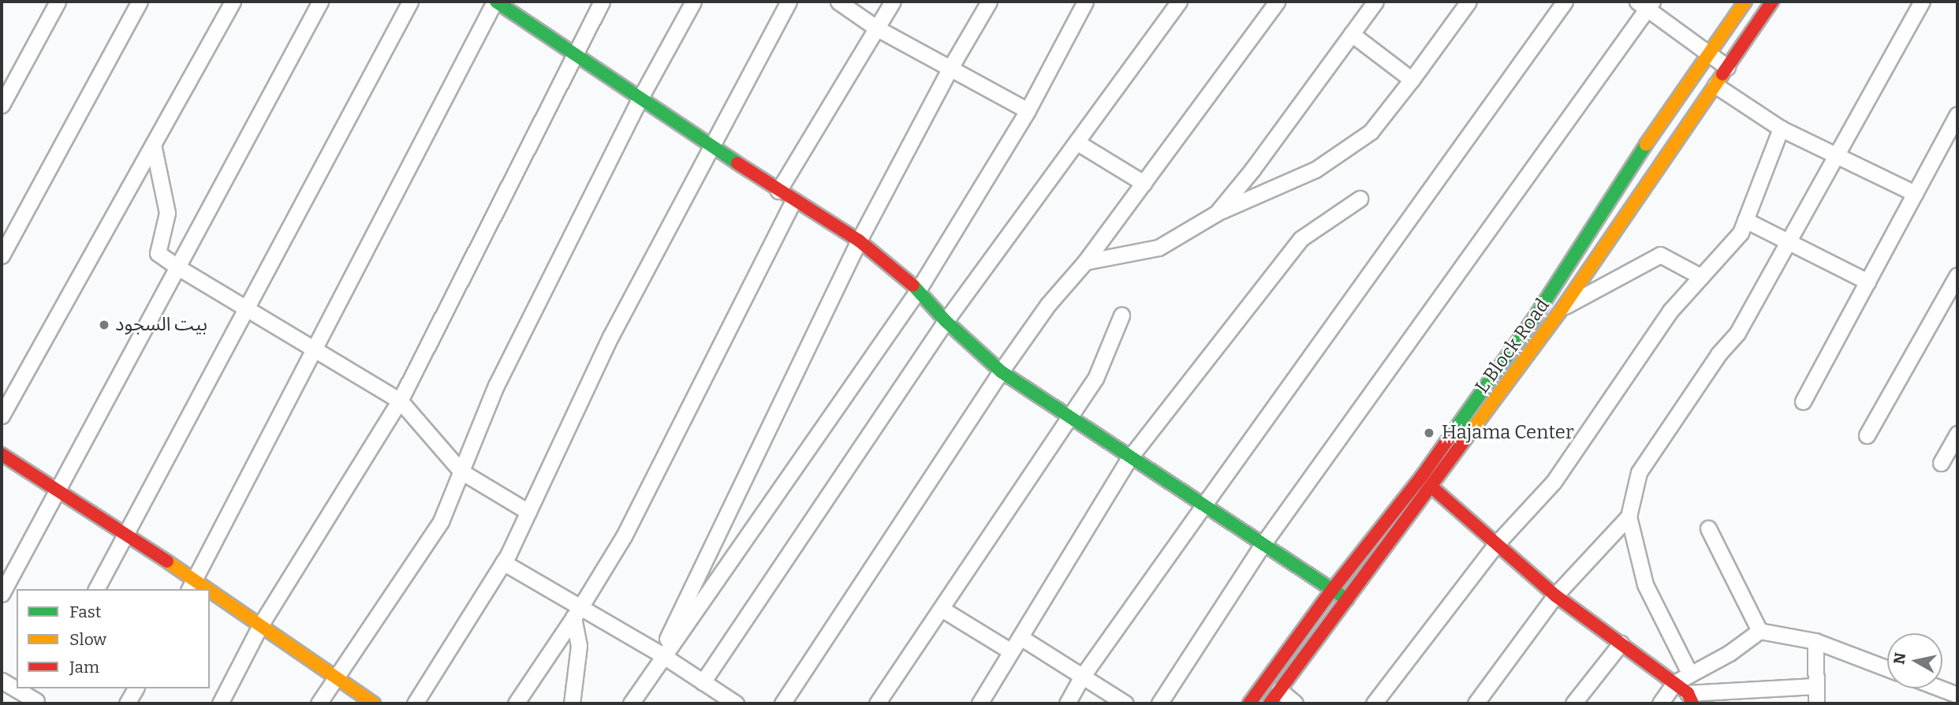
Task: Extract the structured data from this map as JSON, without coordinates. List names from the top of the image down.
{
  "streets": {
    "street": ["L Block Road"]
  },
  "places": ["بیت السجود", "Hajama Center"],
  "legend": ["Fast", "Slow", "Jam"],
  "north": "left"
}
